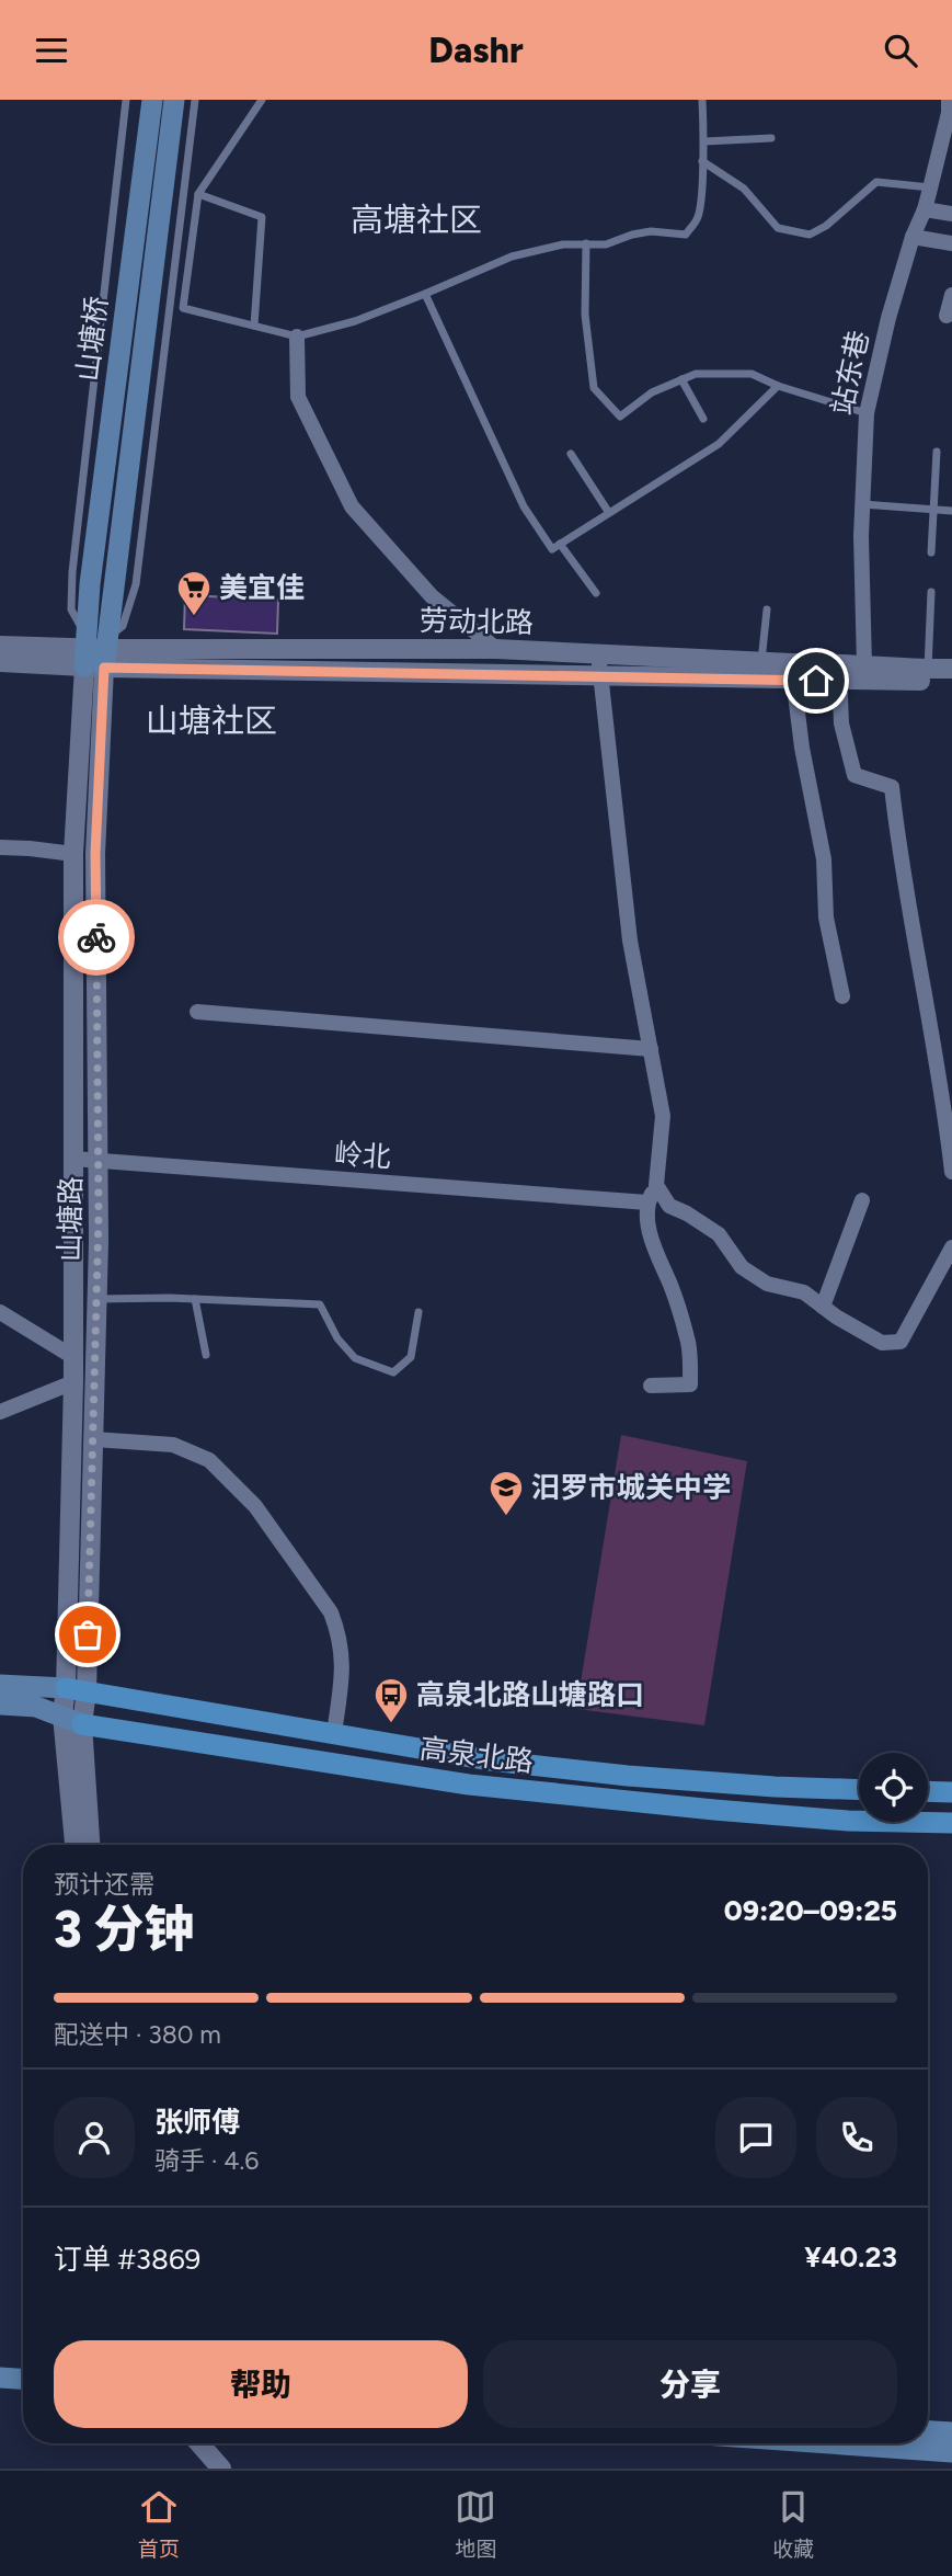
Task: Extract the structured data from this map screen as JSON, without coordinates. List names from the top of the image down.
{
  "streets": {
    "main road": ["山塘桥", "山塘路", "高泉北路"],
    "street": ["站东巷", "劳动北路", "岭北"]
  },
  "crossings": [
    ["山塘桥", "山塘路"],
    ["站东巷", "劳动北路"],
    ["劳动北路", "山塘路"],
    ["岭北", "山塘路"],
    ["山塘路", "高泉北路"]
  ],
  "districts": ["高塘社区", "山塘社区"],
  "places": {
    "supermarket": ["美宜佳"],
    "school or university": ["汨罗市城关中学"],
    "bus stop": ["高泉北路山塘路口"]
  },
  "page": {
    "header": "Dashr",
    "heading": ["3 分钟", "预计还需", "09:20–09:25"],
    "panel": [
      "张师傅",
      "骑手 · 4.6",
      "订单 #3869",
      "¥40.23"
    ],
    "bar": "配送中 · 380 m",
    "buttons": ["帮助", "分享"],
    "tabs": ["首页", "地图", "收藏"]
  }
}
